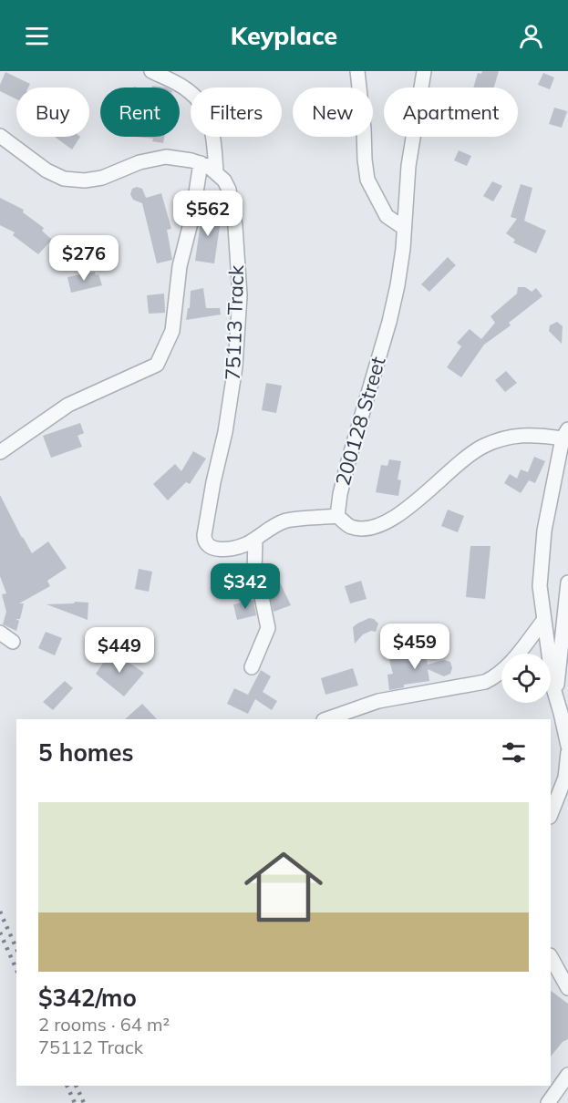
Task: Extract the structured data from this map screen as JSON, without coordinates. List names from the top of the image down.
{
  "streets": {
    "street": ["75113 Track", "200128 Street"]
  },
  "page": {
    "header": "Keyplace",
    "chip": [
      "Buy",
      "Rent",
      "Filters",
      "New",
      "Apartment"
    ],
    "price": [
      "$562",
      "$276",
      "$342",
      "$459",
      "$449"
    ],
    "heading": "5 homes",
    "list": [
      {
        "name": "$342/mo",
        "note": "2 rooms · 64 m² · 75112 Track"
      }
    ]
  }
}
